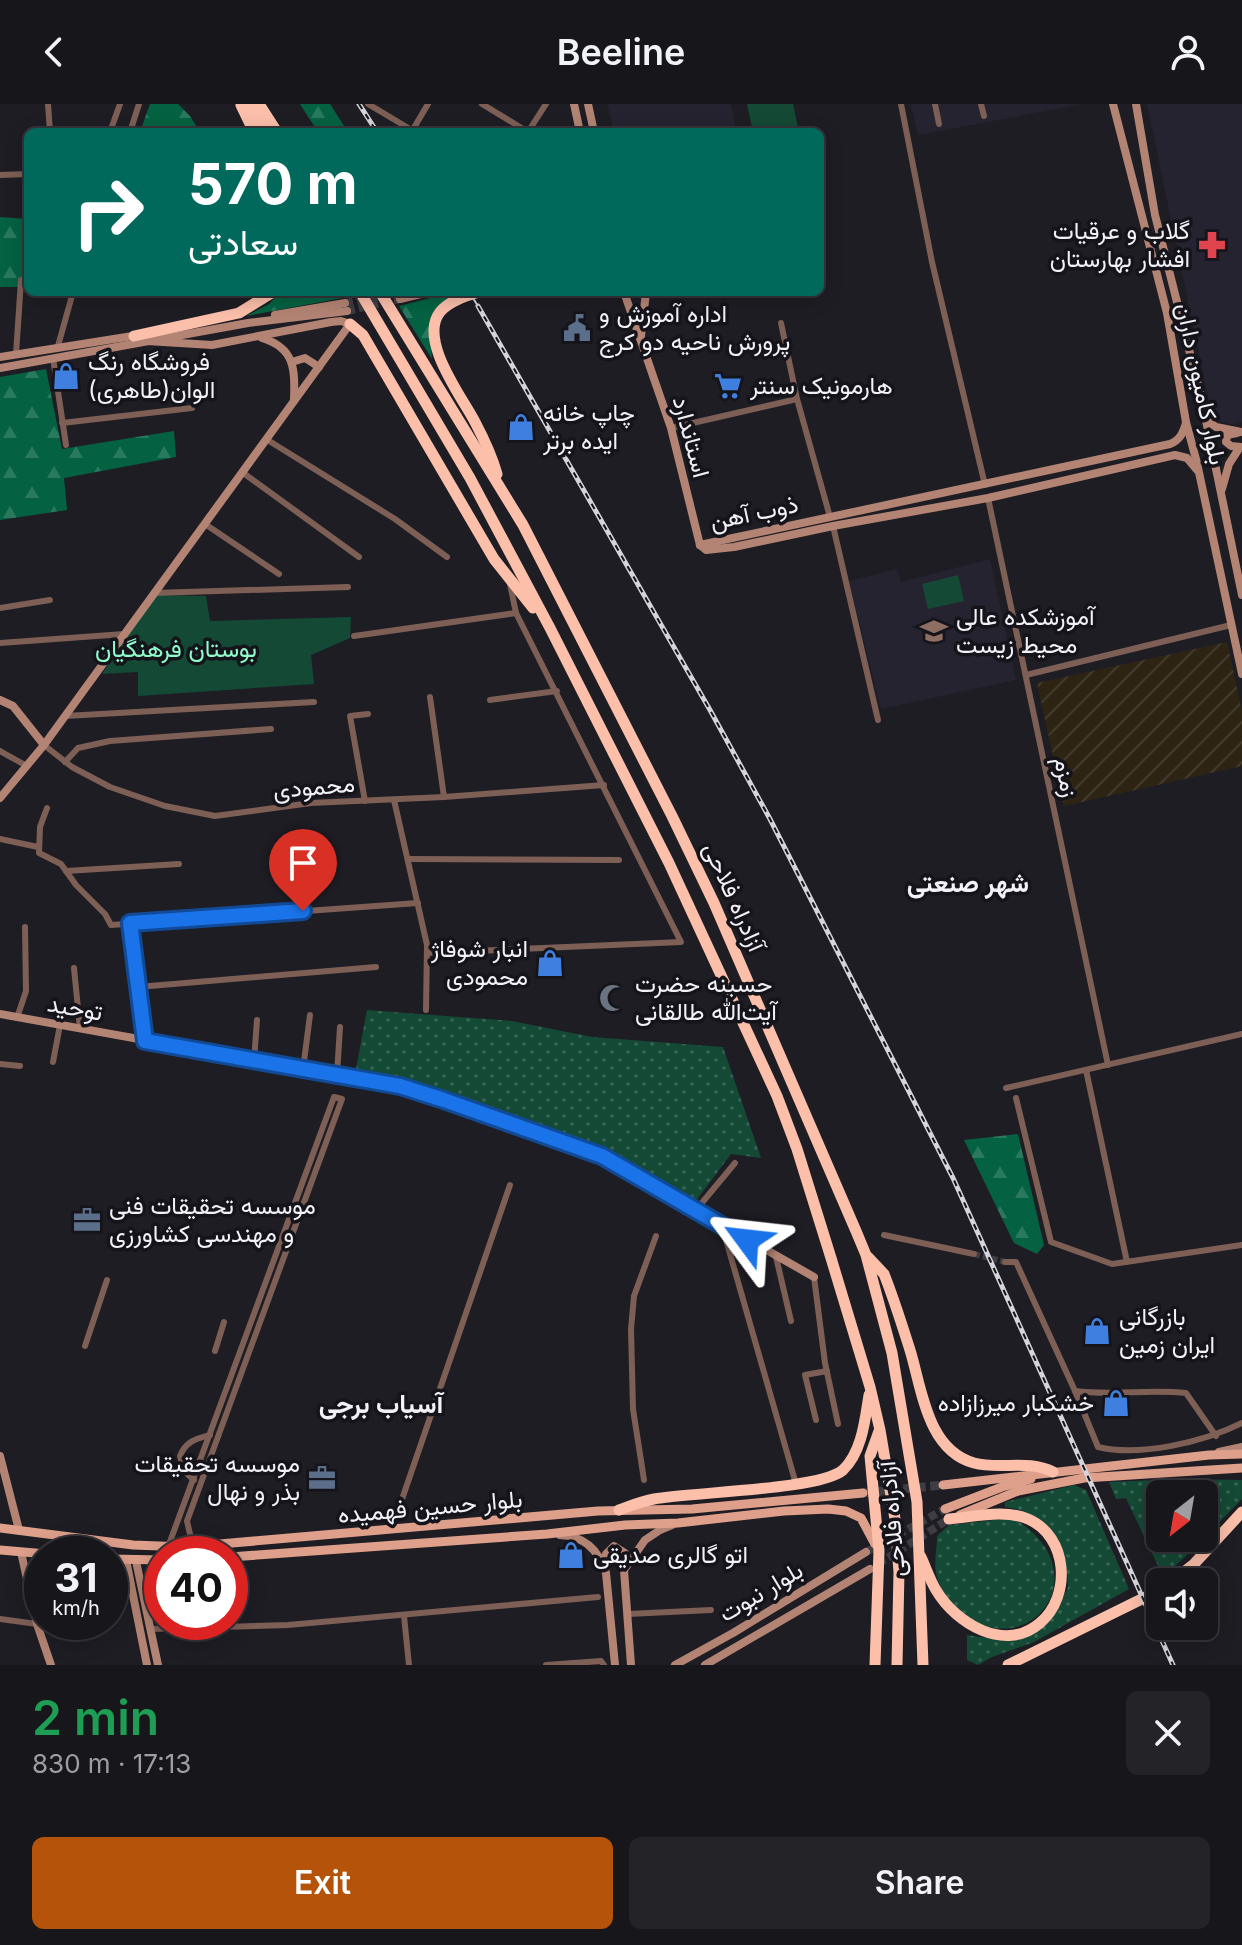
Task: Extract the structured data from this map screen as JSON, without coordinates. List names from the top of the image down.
{
  "streets": {
    "highway": ["آزادراه فلاحی"],
    "main road": [
      "بلوار کامیون داران",
      "استاندارد",
      "ذوب آهن",
      "توحید",
      "بلوار حسین فهمیده",
      "بلوار نبوت"
    ],
    "street": ["زمزم", "محمودی"]
  },
  "crossings": [
    ["بلوار کامیون داران", "ذوب آهن"],
    ["استاندارد", "ذوب آهن"],
    ["ذوب آهن", "زمزم"],
    ["بلوار حسین فهمیده", "بلوار نبوت"]
  ],
  "districts": ["شهر صنعتی", "آسیاب برجی"],
  "parks": ["بوستان فرهنگیان"],
  "places": {
    "pharmacy": ["گلاب و عرقیات افشار بهارستان"],
    "public building": ["اداره آموزش و پرورش ناحیه دو کرج"],
    "shop": [
      "فروشگاه رنگ الوان(طاهری)",
      "چاپ خانه ایده برتر",
      "انبار شوفاژ محمودی",
      "بازرگانی ایران زمین",
      "خشکبار میرزازاده",
      "اتو گالری صدیقی"
    ],
    "supermarket": ["هارمونیک سنتر"],
    "school or university": ["آموزشکده عالی محیط زیست"],
    "mosque": ["حسینه حضرت آیت‌الله طالقانی"],
    "office": ["موسسه تحقیقات فنی و مهندسی کشاورزی", "موسسه تحقیقات بذر و نهال"]
  },
  "north": "bottom left",
  "page": {
    "header": "Beeline",
    "turn": ["570 m", "سعادتی"],
    "speed": "31 km/h",
    "limit": "40",
    "heading": ["2 min", "830 m · 17:13"],
    "buttons": ["Exit", "Share"]
  }
}
